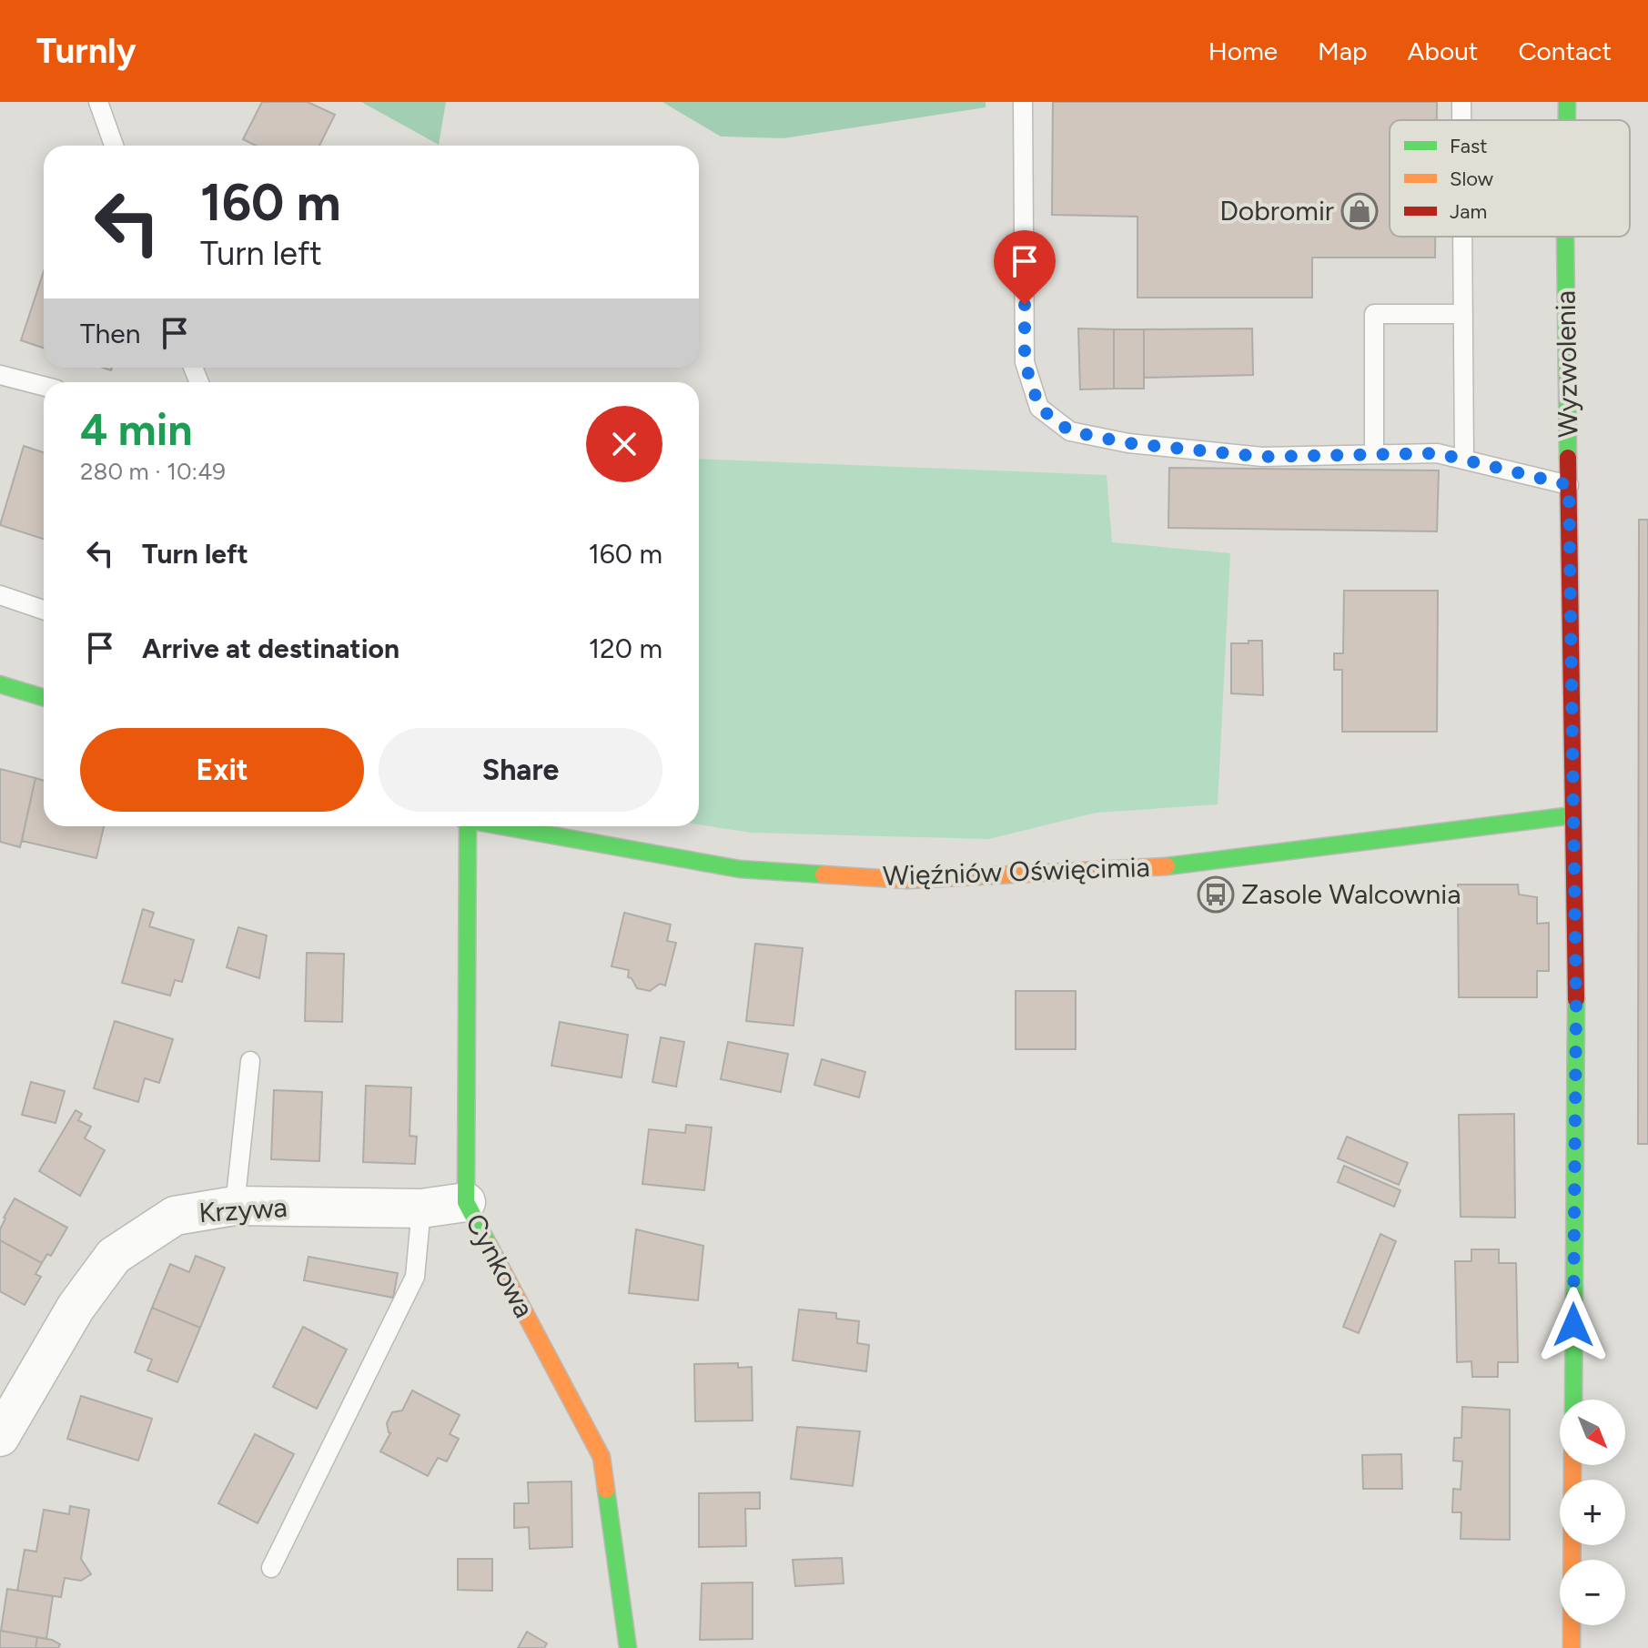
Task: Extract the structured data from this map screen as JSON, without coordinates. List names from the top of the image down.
{
  "streets": {
    "street": [
      "Wyzwolenia",
      "Więźniów Oświęcimia",
      "Krzywa",
      "Cynkowa"
    ]
  },
  "crossings": [
    ["Wyzwolenia", "Więźniów Oświęcimia"],
    ["Krzywa", "Cynkowa"]
  ],
  "places": {
    "shop": ["Dobromir"],
    "bus stop": ["Zasole Walcownia"]
  },
  "legend": ["Fast", "Slow", "Jam"],
  "north": "bottom right",
  "page": {
    "header": "Turnly",
    "nav": [
      "Home",
      "Map",
      "About",
      "Contact"
    ],
    "turn": ["160 m", "Turn left"],
    "then": "Then",
    "heading": ["4 min", "280 m · 10:49"],
    "list": [
      {
        "name": "Turn left",
        "value": "160 m"
      },
      {
        "name": "Arrive at destination",
        "value": "120 m"
      }
    ],
    "buttons": ["Exit", "Share"],
    "map_buttons": ["+", "−"]
  }
}
